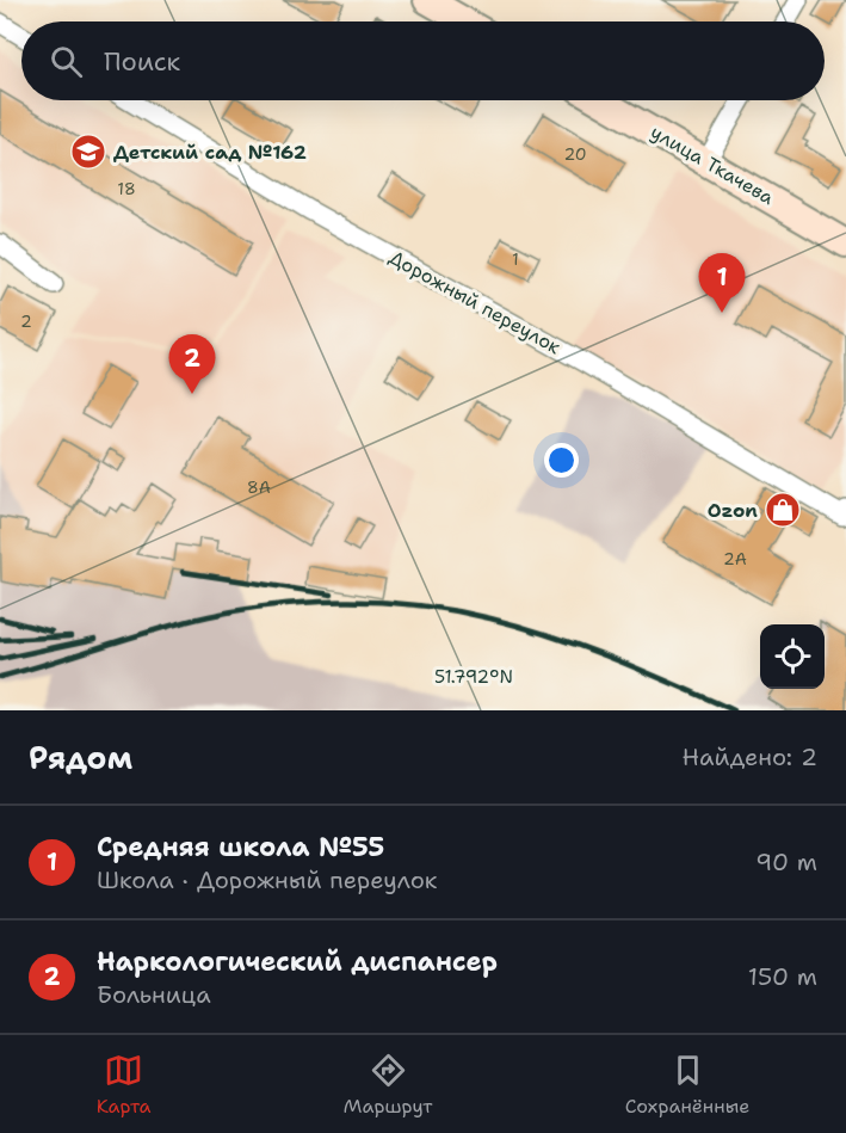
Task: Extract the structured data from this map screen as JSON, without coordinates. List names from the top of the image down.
{
  "streets": {
    "street": ["улица Ткачева", "Дорожный переулок"]
  },
  "places": {
    "school or university": ["Детский сад №162"],
    "shop": ["Ozon"]
  },
  "house_numbers": [
    "20",
    "18",
    "1",
    "2",
    "8А",
    "2А"
  ],
  "page": {
    "search": "Поиск",
    "pins": ["1", "2"],
    "heading": ["Рядом", "Найдено: 2"],
    "list": [
      {
        "mark": "1",
        "name": "Средняя школа №55",
        "note": "Школа · Дорожный переулок",
        "value": "90 m"
      },
      {
        "mark": "2",
        "name": "Наркологический диспансер",
        "note": "Больница",
        "value": "150 m"
      }
    ],
    "nav": ["Карта", "Маршрут", "Сохранённые"]
  },
  "coordinates": ["51.792°N"]
}
